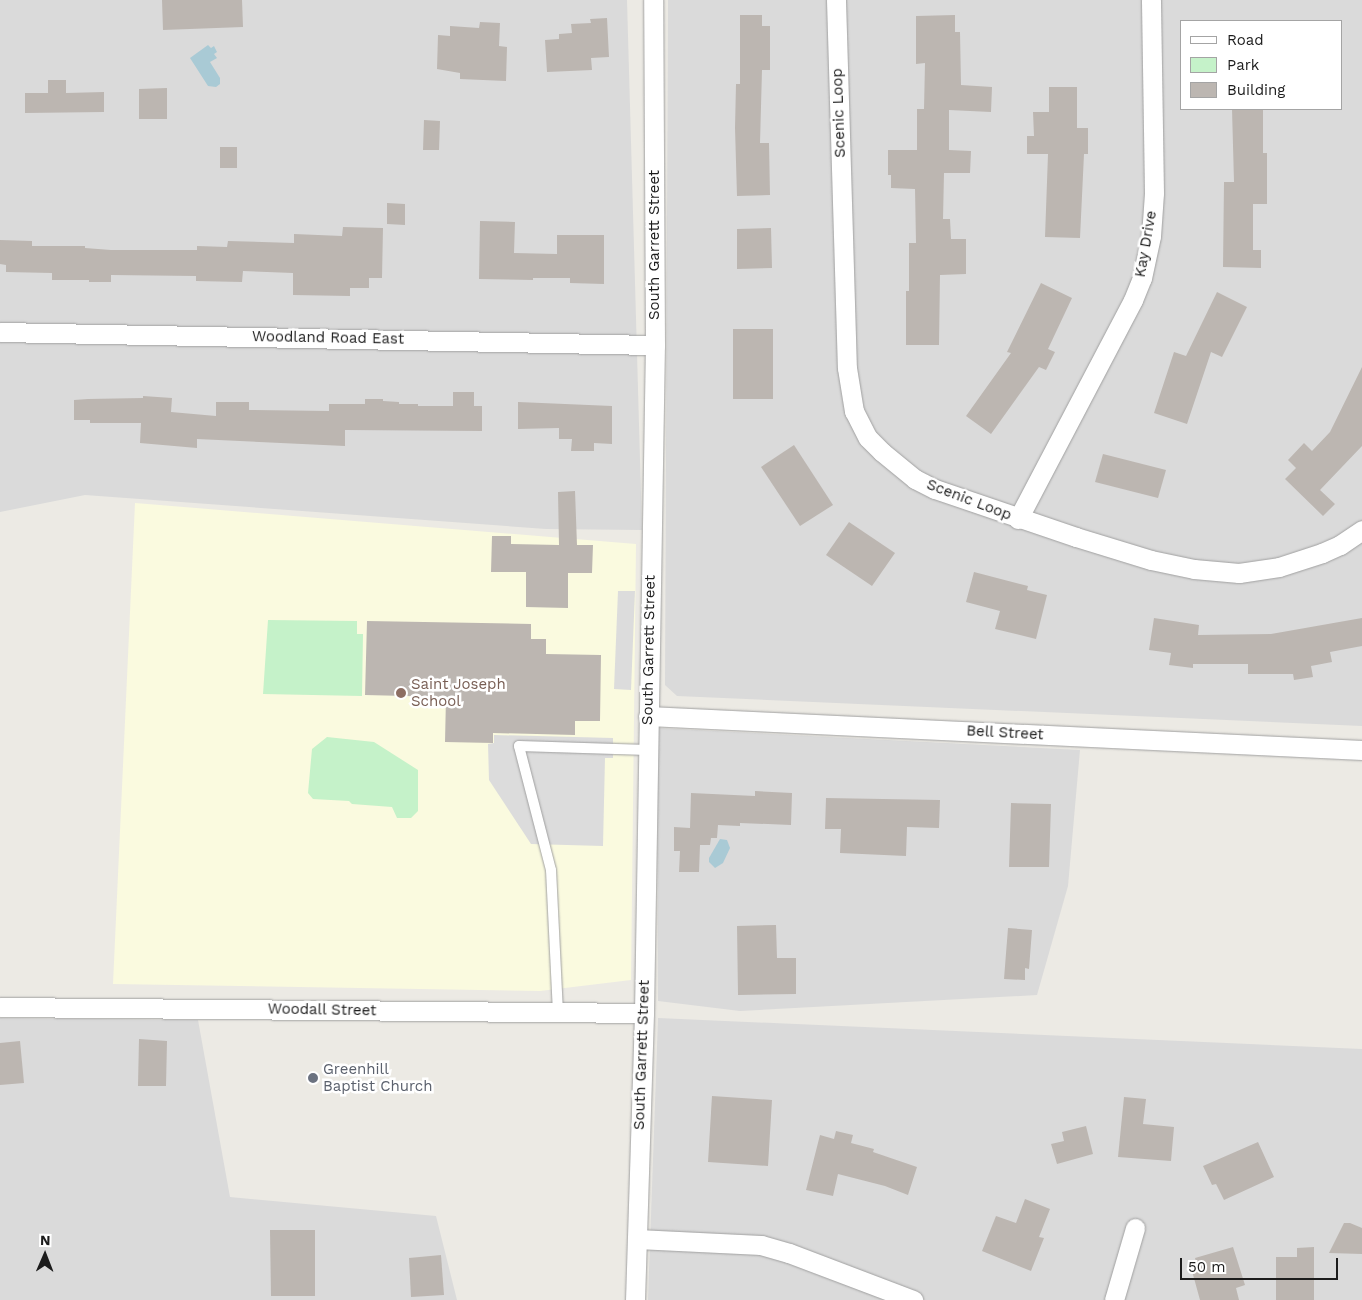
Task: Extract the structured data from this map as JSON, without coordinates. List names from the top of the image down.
{
  "streets": {
    "street": [
      "Scenic Loop",
      "Kay Drive",
      "South Garrett Street",
      "Woodland Road East",
      "Bell Street",
      "Woodall Street"
    ]
  },
  "crossings": [
    ["Scenic Loop", "Kay Drive"],
    ["South Garrett Street", "Woodland Road East"],
    ["South Garrett Street", "Bell Street"],
    ["South Garrett Street", "Woodall Street"]
  ],
  "places": ["Saint Joseph School", "Greenhill Baptist Church"],
  "legend": ["Road", "Park", "Building"],
  "scale_bar": "50 m",
  "north": "top"
}
